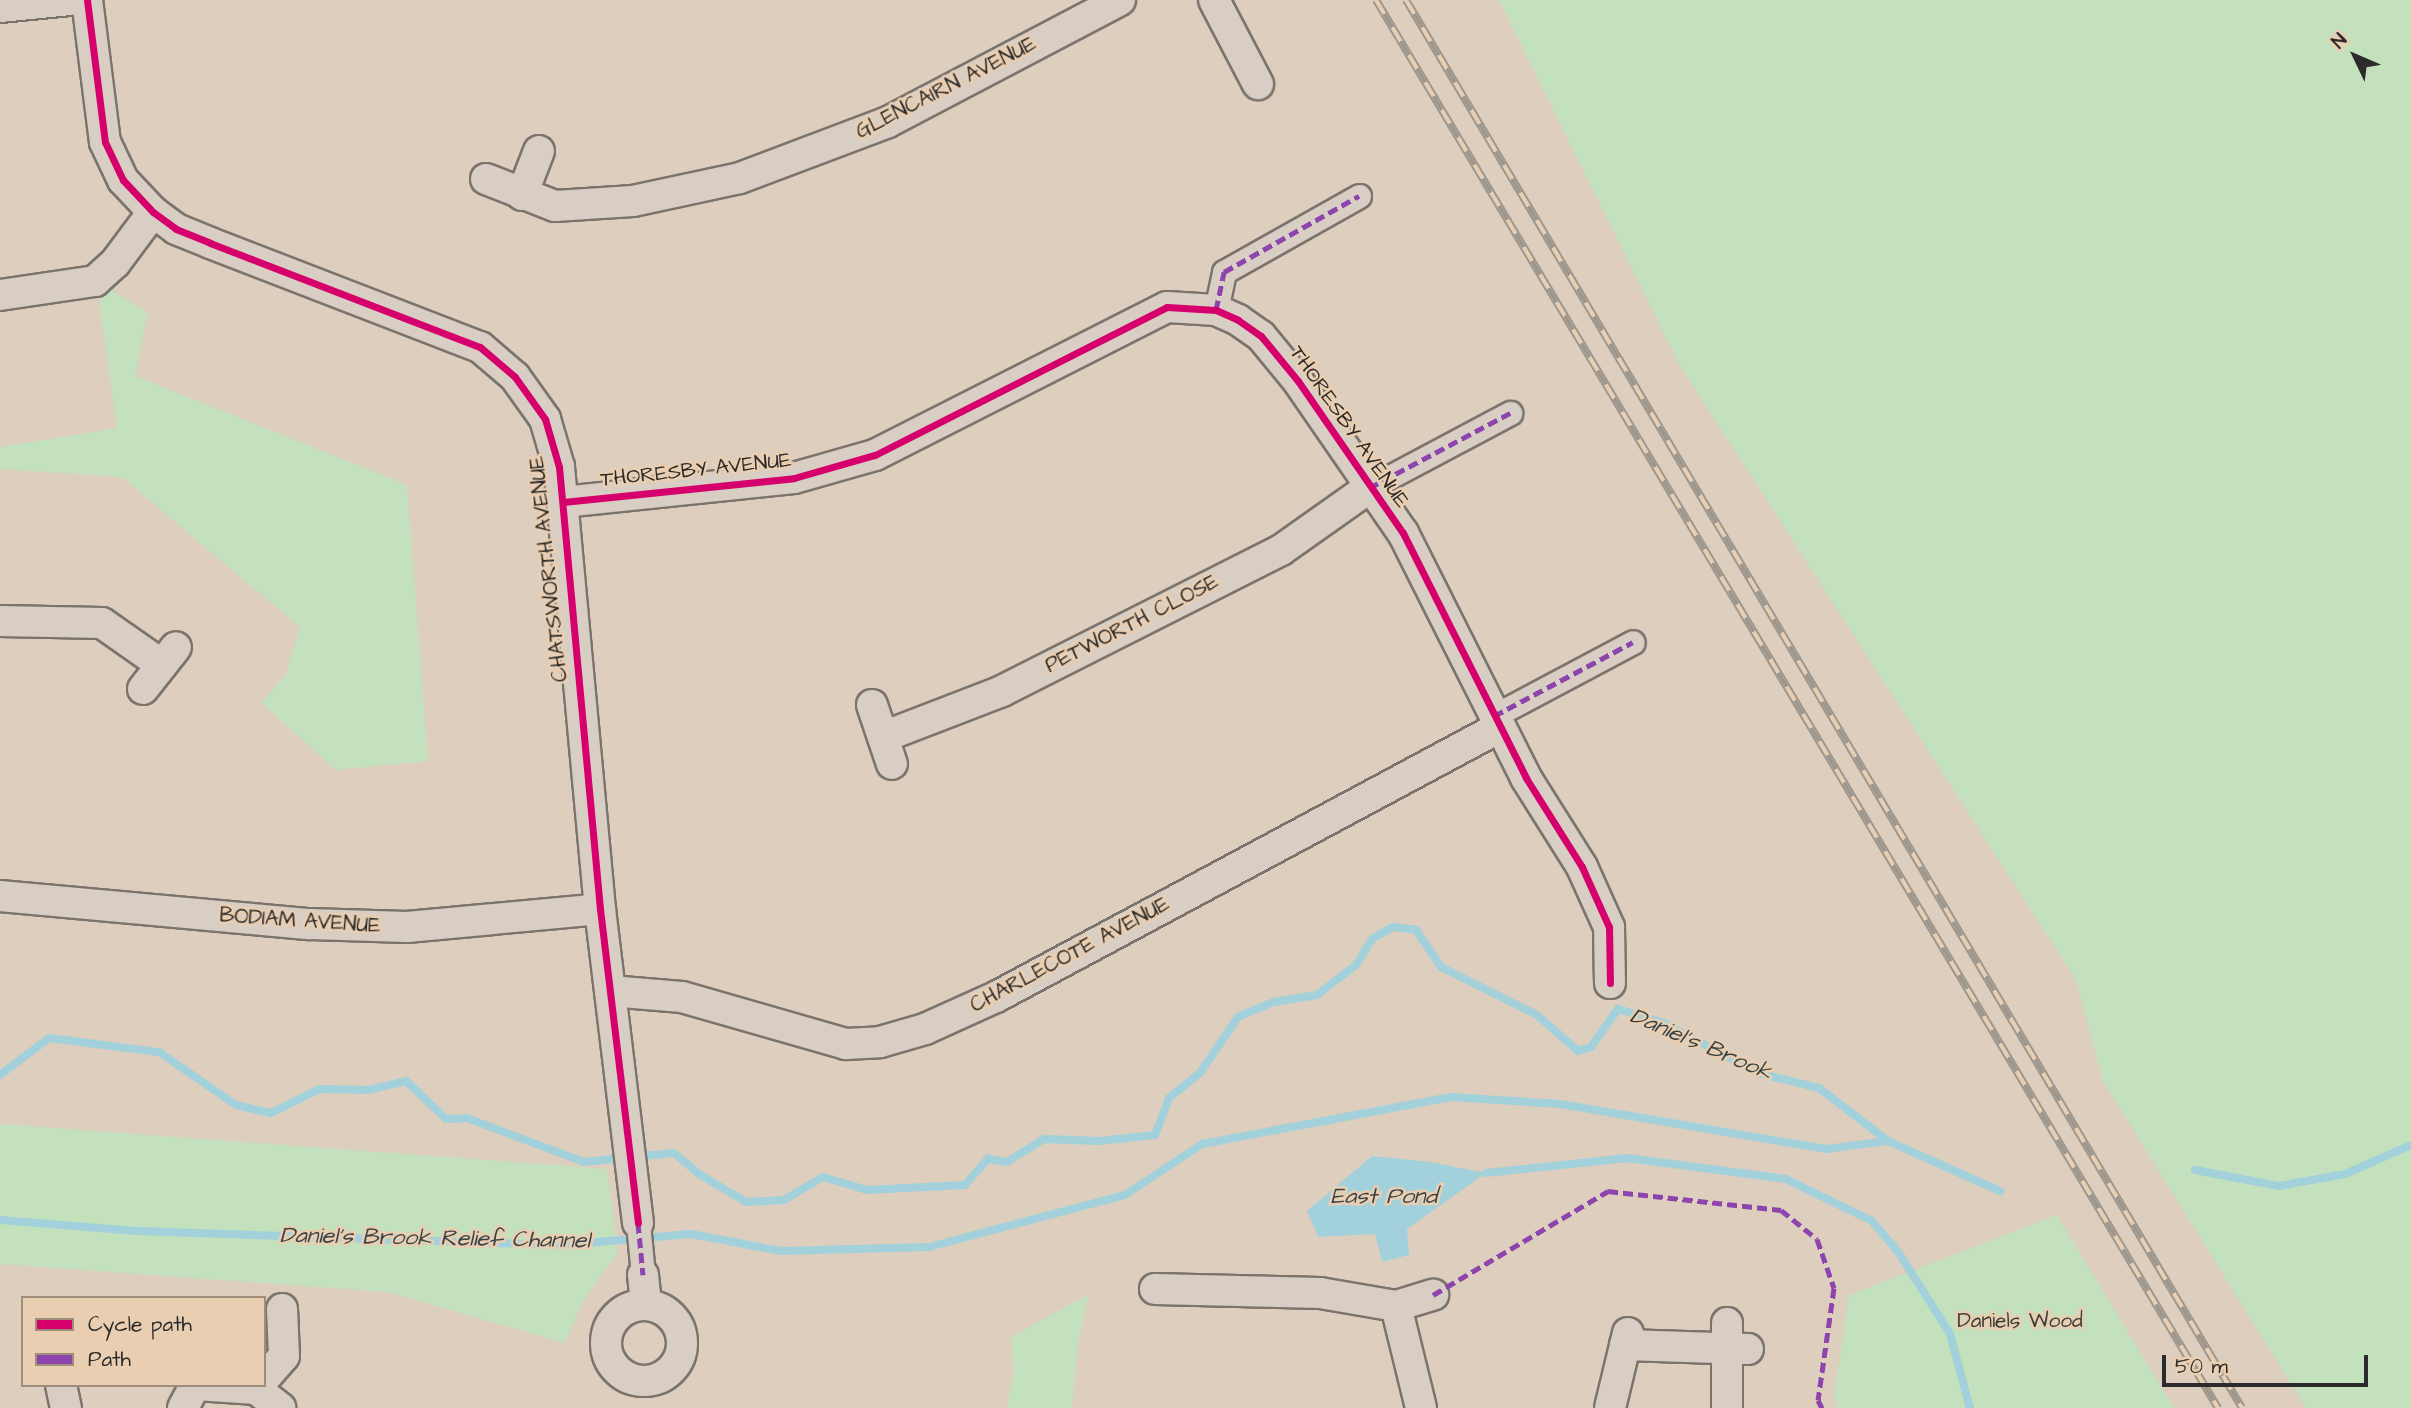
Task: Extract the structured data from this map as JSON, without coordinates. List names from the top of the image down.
{
  "streets": {
    "street": [
      "GLENCAIRN AVENUE",
      "THORESBY AVENUE",
      "CHATSWORTH AVENUE",
      "PETWORTH CLOSE",
      "BODIAM AVENUE",
      "CHARLECOTE AVENUE"
    ]
  },
  "crossings": [
    ["THORESBY AVENUE", "CHATSWORTH AVENUE"],
    ["THORESBY AVENUE", "PETWORTH CLOSE"],
    ["THORESBY AVENUE", "CHARLECOTE AVENUE"],
    ["CHATSWORTH AVENUE", "BODIAM AVENUE"],
    ["CHATSWORTH AVENUE", "CHARLECOTE AVENUE"]
  ],
  "water": ["Daniel's Brook", "East Pond", "Daniel's Brook Relief Channel"],
  "parks": ["Daniels Wood"],
  "legend": ["Cycle path", "Path"],
  "scale_bar": "50 m",
  "north": "top left"
}
